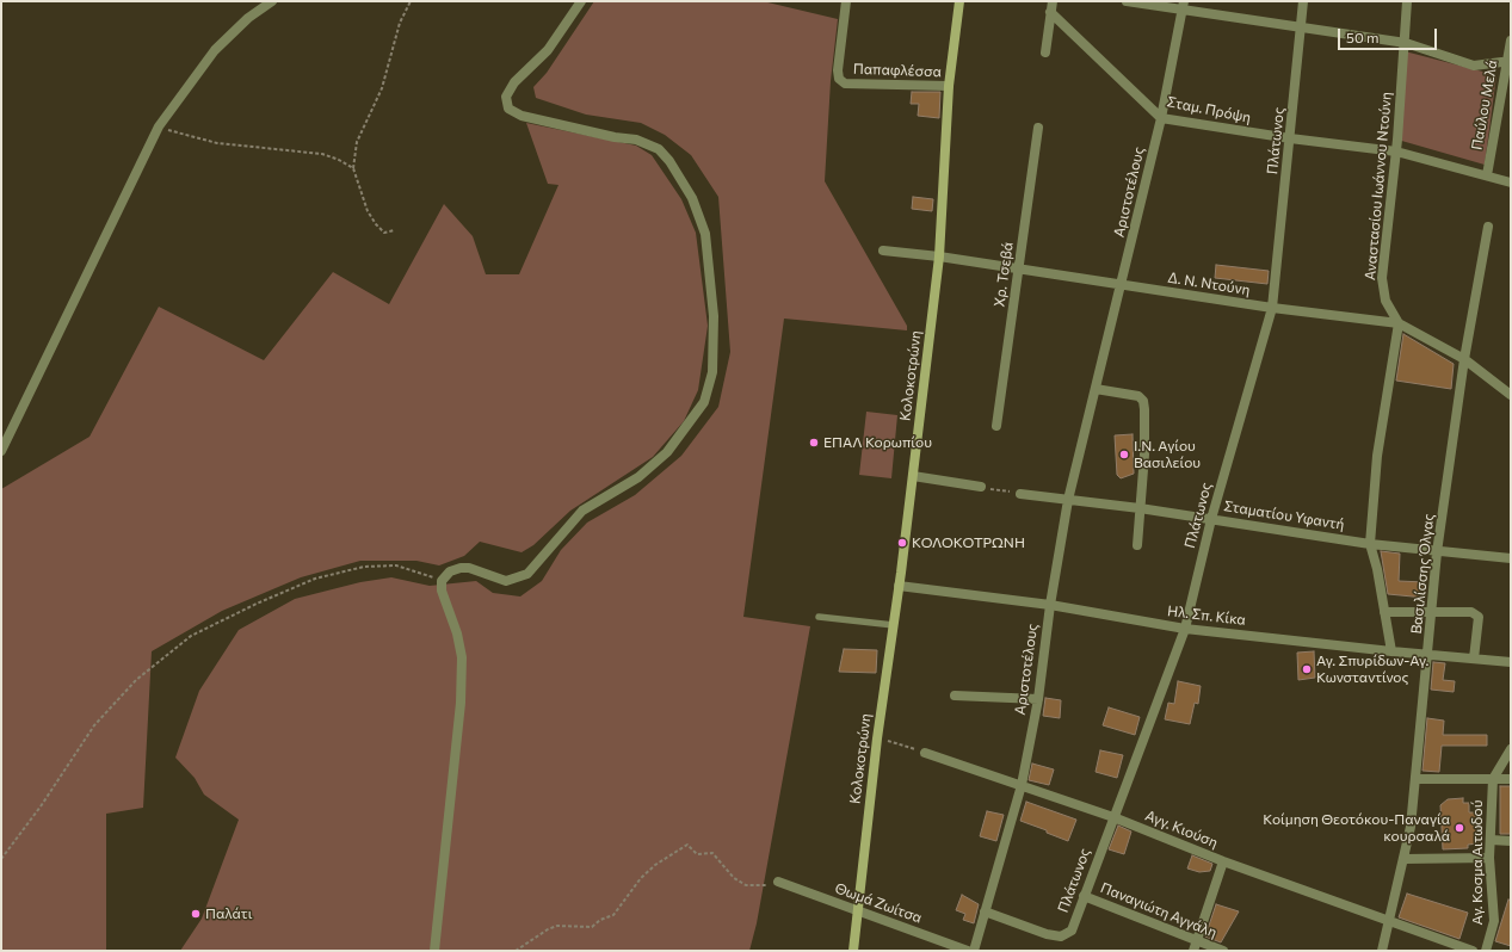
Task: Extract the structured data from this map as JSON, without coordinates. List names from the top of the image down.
{
  "streets": {
    "street": [
      "Παπαφλέσσα",
      "Παύλου Μελά",
      "Σταμ. Πρόψη",
      "Πλάτωνος",
      "Αναστασίου Ιωάννου Ντούνη",
      "Αριστοτέλους",
      "Χρ. Τσεβά",
      "Δ. Ν. Ντούνη",
      "Κολοκοτρώνη",
      "Σταματίου Υφαντή",
      "Βασιλίσσης Όλγας",
      "Ηλ. Σπ. Κίκα",
      "Αγγ. Κιούση",
      "Αγ. Κοσμα Αιτωδού",
      "Θωμά Ζωίτσα",
      "Παναγιώτη Αγγάλη"
    ]
  },
  "crossings": [
    ["Παπαφλέσσα", "Κολοκοτρώνη"],
    ["Παύλου Μελά", "Σταμ. Πρόψη"],
    ["Σταμ. Πρόψη", "Πλάτωνος"],
    ["Σταμ. Πρόψη", "Αναστασίου Ιωάννου Ντούνη"],
    ["Σταμ. Πρόψη", "Αριστοτέλους"],
    ["Πλάτωνος", "Αριστοτέλους"],
    ["Πλάτωνος", "Δ. Ν. Ντούνη"],
    ["Πλάτωνος", "Σταματίου Υφαντή"],
    ["Πλάτωνος", "Ηλ. Σπ. Κίκα"],
    ["Πλάτωνος", "Αγγ. Κιούση"],
    ["Πλάτωνος", "Παναγιώτη Αγγάλη"],
    ["Αναστασίου Ιωάννου Ντούνη", "Δ. Ν. Ντούνη"],
    ["Αριστοτέλους", "Δ. Ν. Ντούνη"],
    ["Αριστοτέλους", "Σταματίου Υφαντή"],
    ["Αριστοτέλους", "Ηλ. Σπ. Κίκα"],
    ["Αριστοτέλους", "Αγγ. Κιούση"],
    ["Χρ. Τσεβά", "Δ. Ν. Ντούνη"],
    ["Δ. Ν. Ντούνη", "Κολοκοτρώνη"],
    ["Δ. Ν. Ντούνη", "Βασιλίσσης Όλγας"],
    ["Κολοκοτρώνη", "Ηλ. Σπ. Κίκα"],
    ["Κολοκοτρώνη", "Θωμά Ζωίτσα"],
    ["Σταματίου Υφαντή", "Βασιλίσσης Όλγας"],
    ["Βασιλίσσης Όλγας", "Ηλ. Σπ. Κίκα"],
    ["Βασιλίσσης Όλγας", "Αγγ. Κιούση"]
  ],
  "places": [
    "ΕΠΑΛ Κορωπίου",
    "Ι.Ν. Αγίου Βασιλείου",
    "ΚΟΛΟΚΟΤΡΩΝΗ",
    "Αγ. Σπυρίδων-Αγ. Κωνσταντίνος",
    "Κοίμηση Θεοτόκου-Παναγία κουρσαλά",
    "Παλάτι"
  ],
  "scale_bar": "50 m"
}
